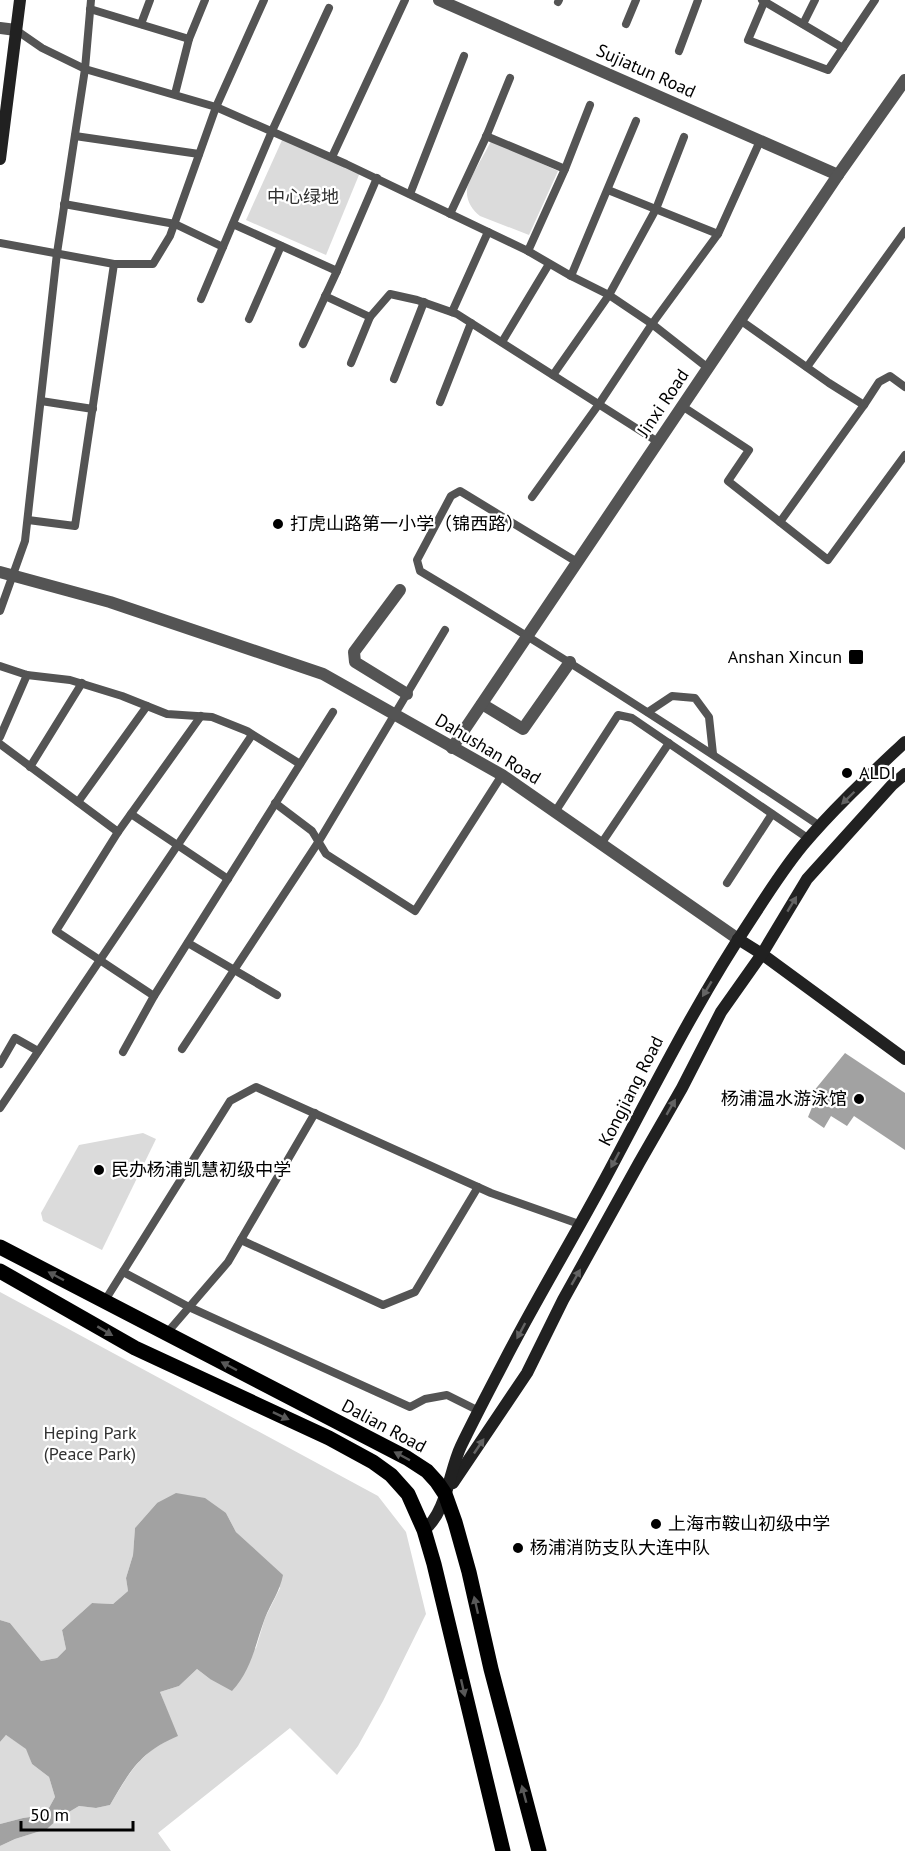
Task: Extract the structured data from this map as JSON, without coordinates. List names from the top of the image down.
{
  "streets": {
    "main road": ["Dahushan Road", "Kongjiang Road", "Dalian Road"],
    "street": ["Sujiatun Road", "Jinxi Road"]
  },
  "crossings": [
    ["Sujiatun Road", "Jinxi Road"],
    ["Jinxi Road", "Dahushan Road"],
    ["Dahushan Road", "Kongjiang Road"],
    ["Kongjiang Road", "Dalian Road"]
  ],
  "parks": ["中心绿地", "Heping Park (Peace Park)"],
  "places": {
    "other": [
      "打虎山路第一小学（锦西路）",
      "ALDI",
      "杨浦温水游泳馆",
      "民办杨浦凯慧初级中学",
      "上海市鞍山初级中学",
      "杨浦消防支队大连中队"
    ],
    "transit": ["Anshan Xincun"]
  },
  "scale_bar": "50 m"
}
